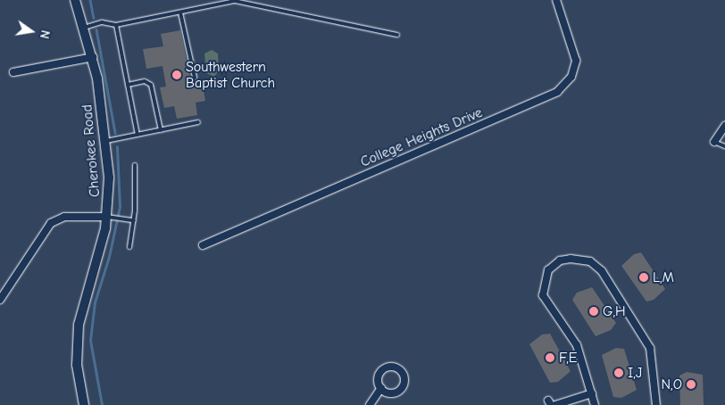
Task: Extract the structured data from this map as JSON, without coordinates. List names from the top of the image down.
{
  "streets": {
    "main road": ["Cherokee Road"],
    "street": ["College Heights Drive"]
  },
  "places": [
    "Southwestern Baptist Church",
    "L,M",
    "G,H",
    "F,E",
    "I,J",
    "N,O"
  ],
  "north": "right"
}
